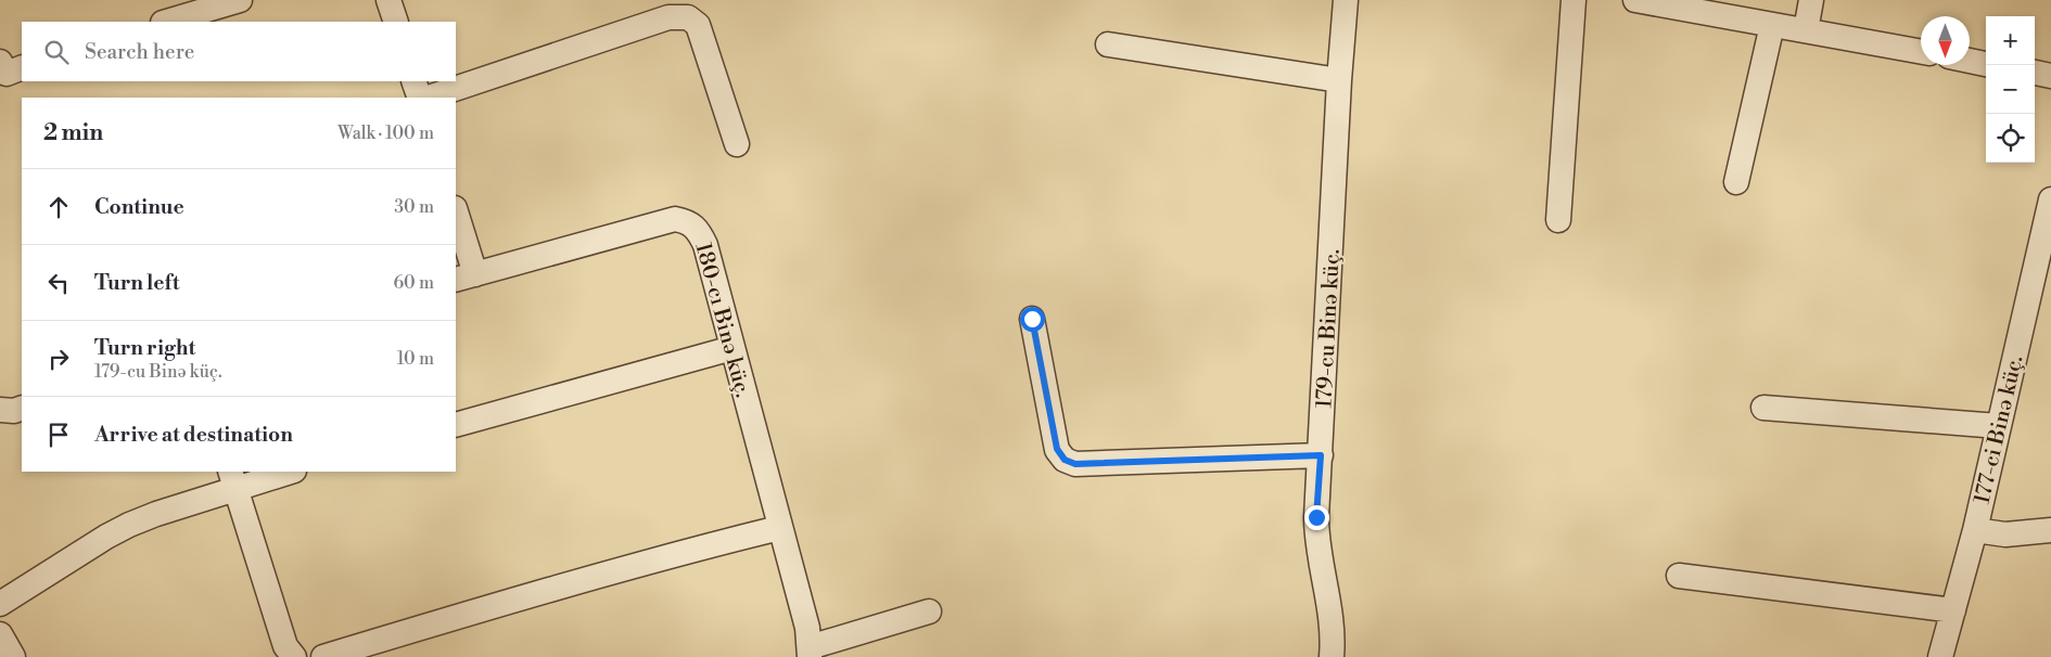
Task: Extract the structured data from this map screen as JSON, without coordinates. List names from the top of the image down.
{
  "streets": {
    "street": ["180-cı Binə küç.", "179-cu Binə küç.", "177-ci Binə küç."]
  },
  "north": "bottom",
  "page": {
    "map_buttons": ["+", "−"],
    "search": "Search here",
    "heading": ["2 min", "Walk · 100 m"],
    "list": [
      ["Continue", "30 m"],
      ["Turn left", "60 m"],
      ["Turn right", "179-cu Binə küç.", "10 m"],
      "Arrive at destination"
    ]
  }
}
